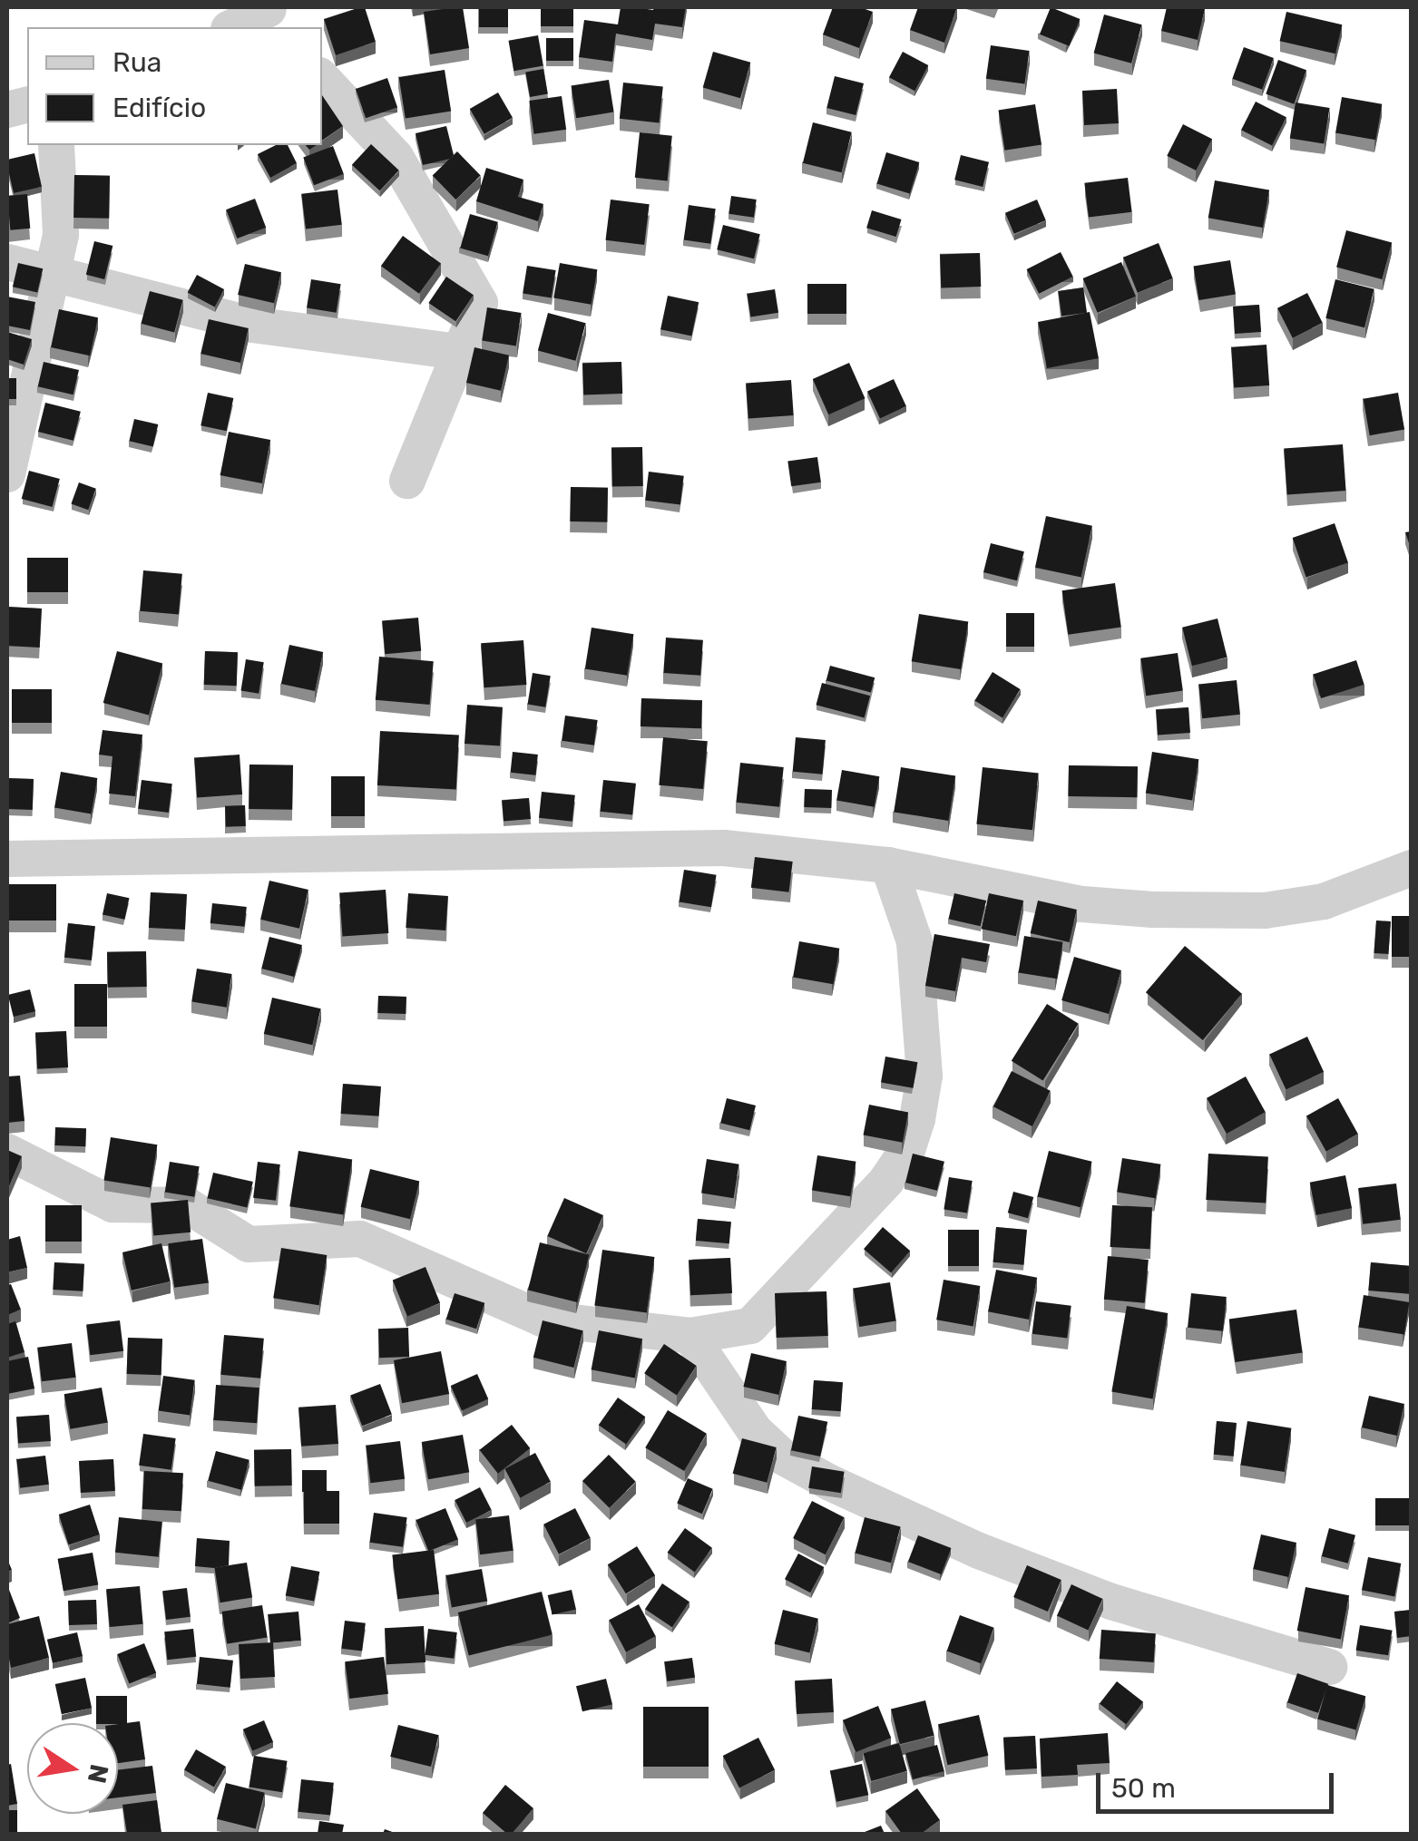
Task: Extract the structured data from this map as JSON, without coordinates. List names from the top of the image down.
{
  "legend": ["Rua", "Edifício"],
  "scale_bar": "50 m",
  "north": "right"
}
